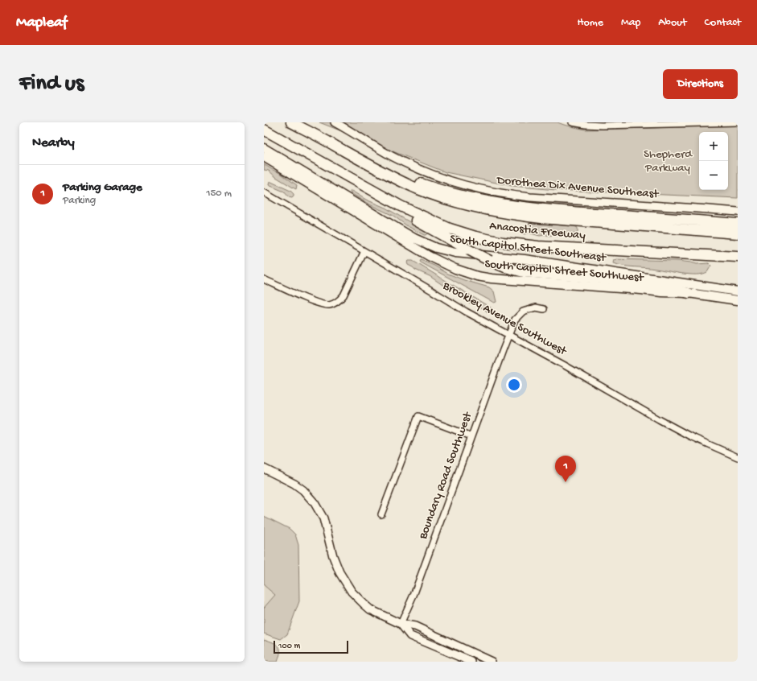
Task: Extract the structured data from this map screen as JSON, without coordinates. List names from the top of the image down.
{
  "streets": {
    "highway": ["Anacostia Freeway"],
    "main road": ["Dorothea Dix Avenue Southeast", "South Capitol Street Southeast", "South Capitol Street Southwest"],
    "street": ["Brookley Avenue Southwest", "Boundary Road Southwest"]
  },
  "crossings": [
    ["Brookley Avenue Southwest", "Boundary Road Southwest"]
  ],
  "parks": ["Shepherd Parkway"],
  "scale_bar": "100 m",
  "page": {
    "header": "Mapleaf",
    "nav": [
      "Home",
      "Map",
      "About",
      "Contact"
    ],
    "buttons": "Directions",
    "title": "Find us",
    "heading": "Nearby",
    "map_buttons": ["+", "−"],
    "list": [
      {
        "mark": "1",
        "name": "Parking Garage",
        "note": "Parking",
        "value": "150 m"
      }
    ],
    "pins": "1",
    "scale": "100 m"
  }
}
